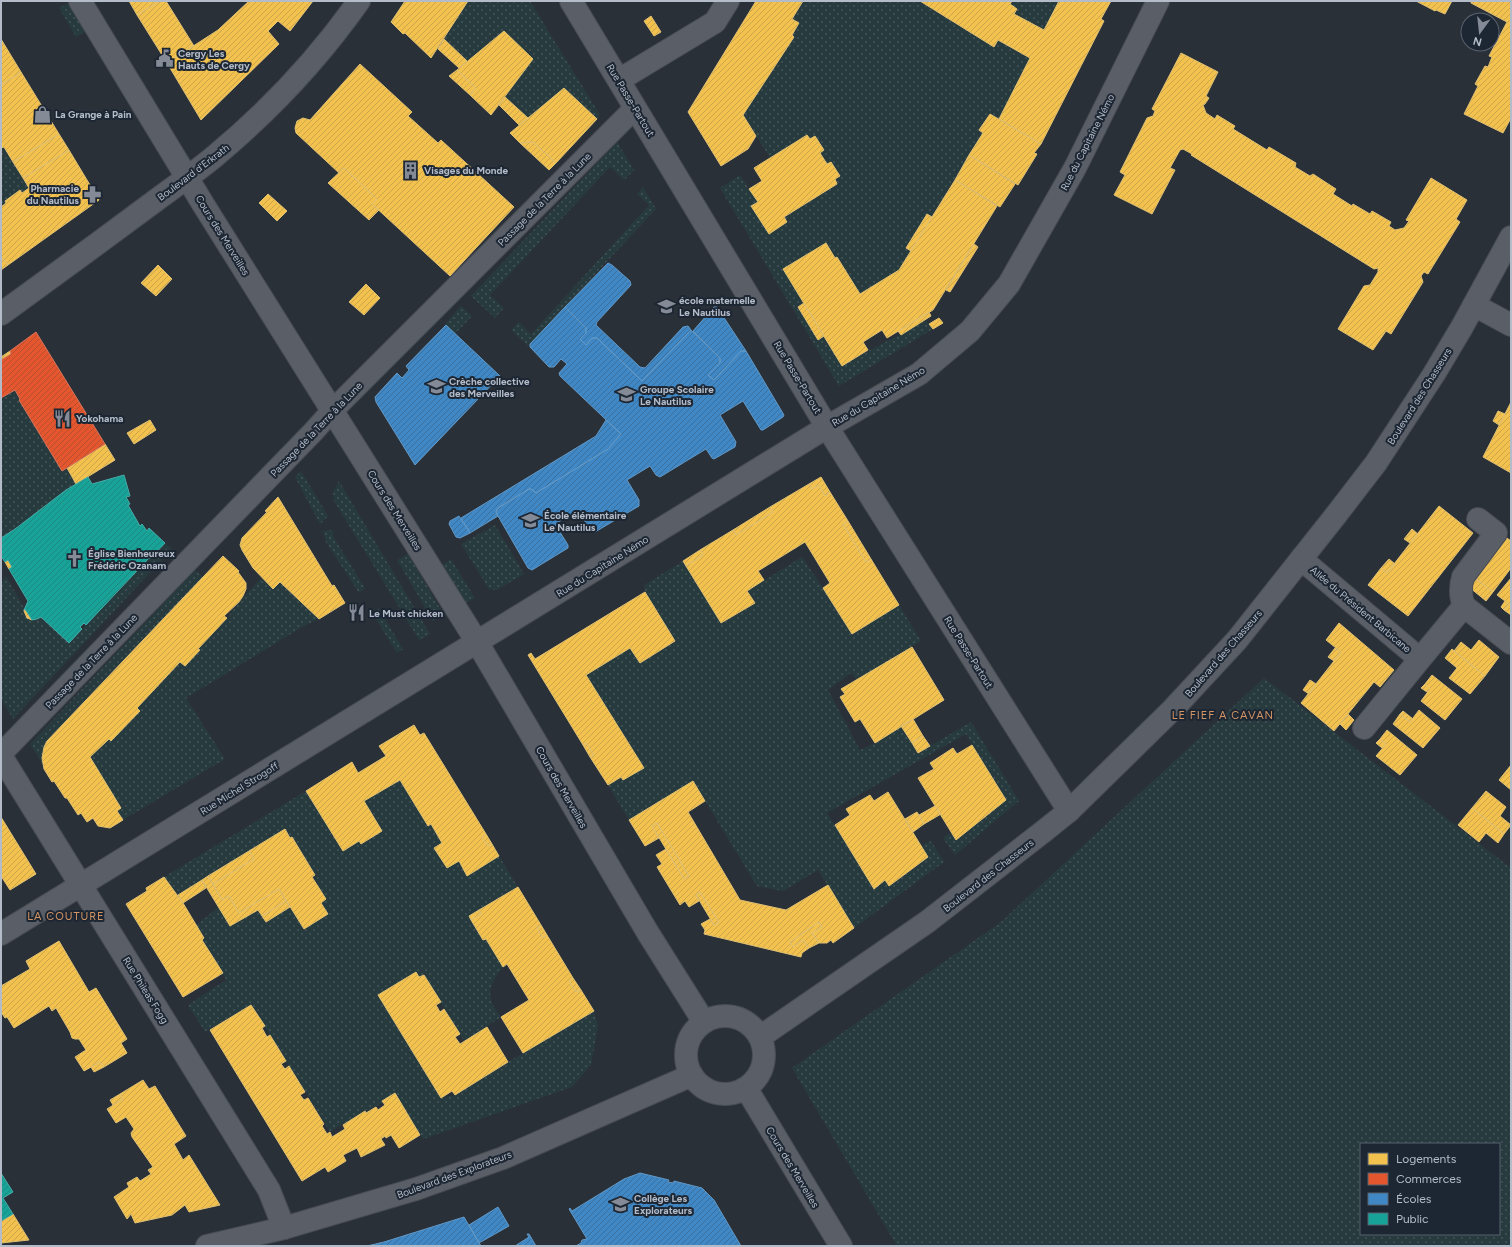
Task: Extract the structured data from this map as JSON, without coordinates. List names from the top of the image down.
{
  "streets": {
    "street": [
      "Rue Passe-Partout",
      "Rue du Capitaine Némo",
      "Boulevard d'Erkrath",
      "Passage de la Terre à la Lune",
      "Cours des Merveilles",
      "Boulevard des Chasseurs",
      "Allée du Président Barbicane",
      "Rue Michel Strogoff",
      "Rue Phileas Fogg",
      "Boulevard des Explorateurs"
    ]
  },
  "crossings": [
    ["Rue Passe-Partout", "Rue du Capitaine Némo"],
    ["Rue Passe-Partout", "Passage de la Terre à la Lune"],
    ["Rue Passe-Partout", "Boulevard des Chasseurs"],
    ["Rue du Capitaine Némo", "Cours des Merveilles"],
    ["Rue du Capitaine Némo", "Rue Michel Strogoff"],
    ["Boulevard d'Erkrath", "Cours des Merveilles"],
    ["Passage de la Terre à la Lune", "Cours des Merveilles"],
    ["Passage de la Terre à la Lune", "Rue Phileas Fogg"],
    ["Cours des Merveilles", "Boulevard des Chasseurs"],
    ["Cours des Merveilles", "Rue Michel Strogoff"],
    ["Cours des Merveilles", "Boulevard des Explorateurs"],
    ["Boulevard des Chasseurs", "Allée du Président Barbicane"],
    ["Boulevard des Chasseurs", "Boulevard des Explorateurs"],
    ["Rue Michel Strogoff", "Rue Phileas Fogg"],
    ["Rue Phileas Fogg", "Boulevard des Explorateurs"]
  ],
  "districts": ["LE FIEF A CAVAN", "LA COUTURE"],
  "places": {
    "public building": ["Cergy Les Hauts de Cergy"],
    "shop": ["La Grange à Pain"],
    "building": ["Visages du Monde"],
    "pharmacy": ["Pharmacie du Nautilus"],
    "school or university": [
      "école maternelle Le Nautilus",
      "Crèche collective des Merveilles",
      "Groupe Scolaire Le Nautilus",
      "École élémentaire Le Nautilus",
      "Collège Les Explorateurs"
    ],
    "restaurant": ["Yokohama", "Le Must chicken"],
    "church": ["Église Bienheureux Frédéric Ozanam"]
  },
  "legend": [
    "Logements",
    "Commerces",
    "Écoles",
    "Public"
  ],
  "north": "bottom"
}
